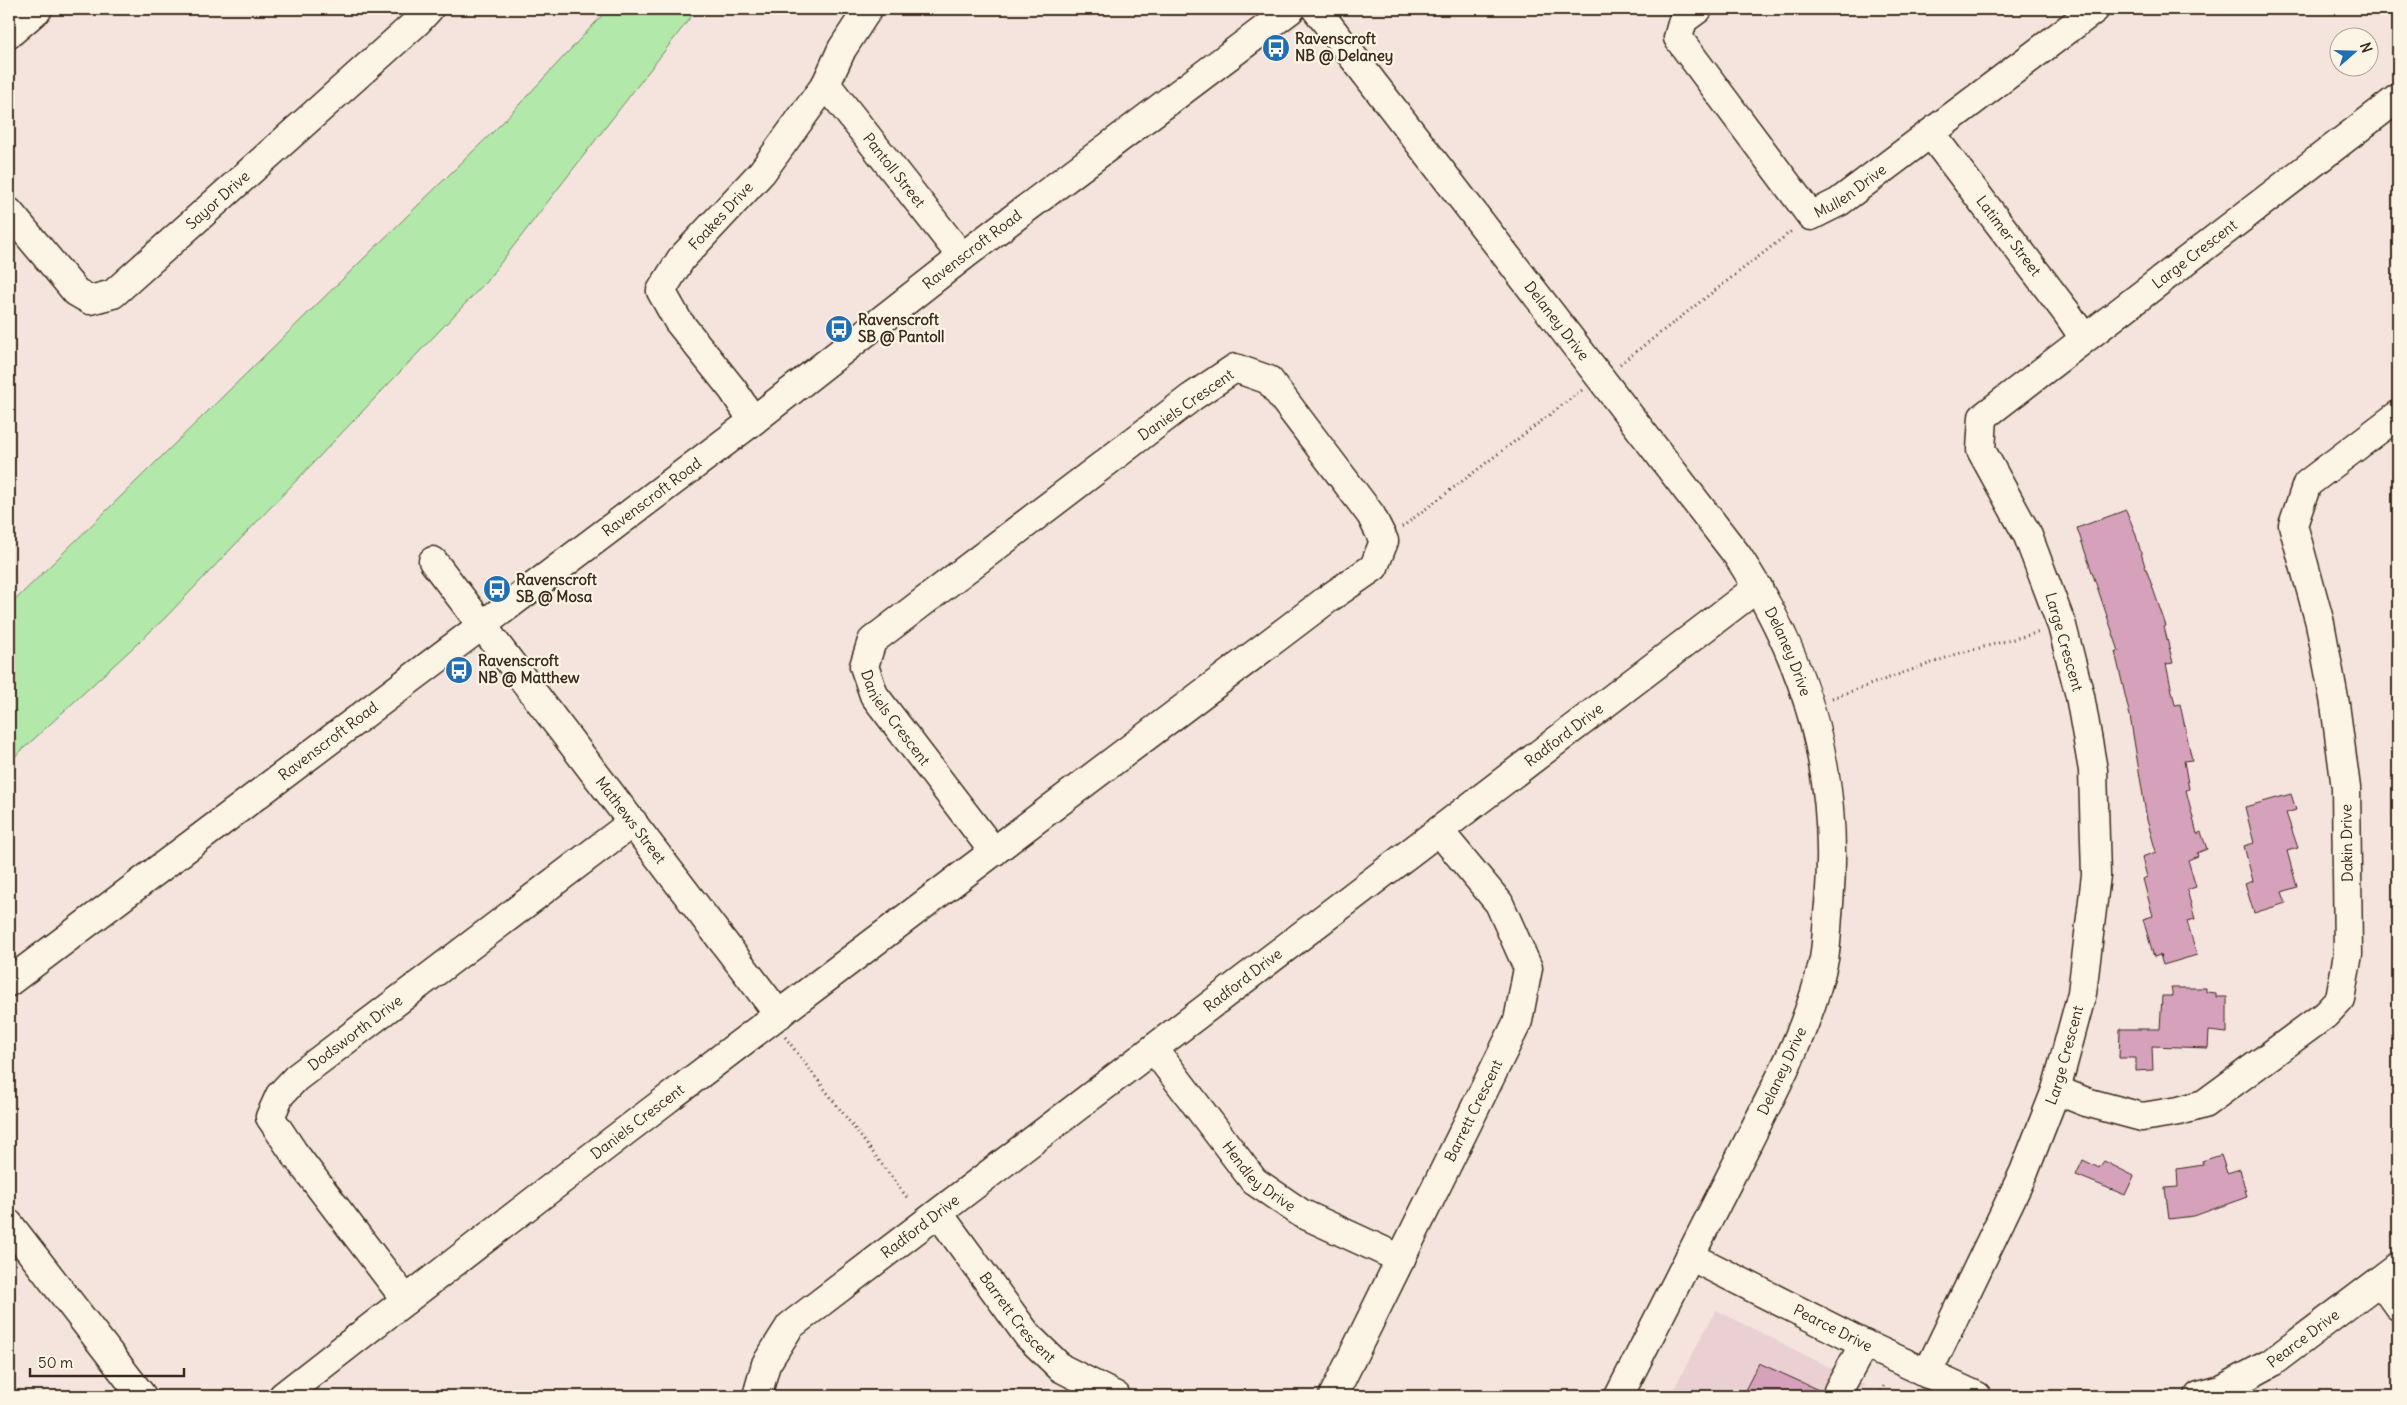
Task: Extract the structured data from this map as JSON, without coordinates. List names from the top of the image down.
{
  "streets": {
    "street": [
      "Pantoll Street",
      "Mullen Drive",
      "Sayor Drive",
      "Foakes Drive",
      "Latimer Street",
      "Ravenscroft Road",
      "Large Crescent",
      "Delaney Drive",
      "Daniels Crescent",
      "Radford Drive",
      "Mathews Street",
      "Dakin Drive",
      "Dodsworth Drive",
      "Barrett Crescent",
      "Hendley Drive",
      "Pearce Drive"
    ]
  },
  "crossings": [
    ["Pantoll Street", "Foakes Drive"],
    ["Pantoll Street", "Ravenscroft Road"],
    ["Mullen Drive", "Latimer Street"],
    ["Foakes Drive", "Ravenscroft Road"],
    ["Latimer Street", "Large Crescent"],
    ["Ravenscroft Road", "Mathews Street"],
    ["Large Crescent", "Dakin Drive"],
    ["Large Crescent", "Pearce Drive"],
    ["Delaney Drive", "Radford Drive"],
    ["Delaney Drive", "Pearce Drive"],
    ["Daniels Crescent", "Mathews Street"],
    ["Daniels Crescent", "Dodsworth Drive"],
    ["Radford Drive", "Barrett Crescent"],
    ["Radford Drive", "Hendley Drive"],
    ["Mathews Street", "Dodsworth Drive"],
    ["Barrett Crescent", "Hendley Drive"]
  ],
  "places": {
    "bus stop": [
      "Ravenscroft NB @ Delaney",
      "Ravenscroft SB @ Pantoll",
      "Ravenscroft SB @ Mosa",
      "Ravenscroft NB @ Matthew"
    ]
  },
  "scale_bar": "50 m",
  "north": "right"
}
